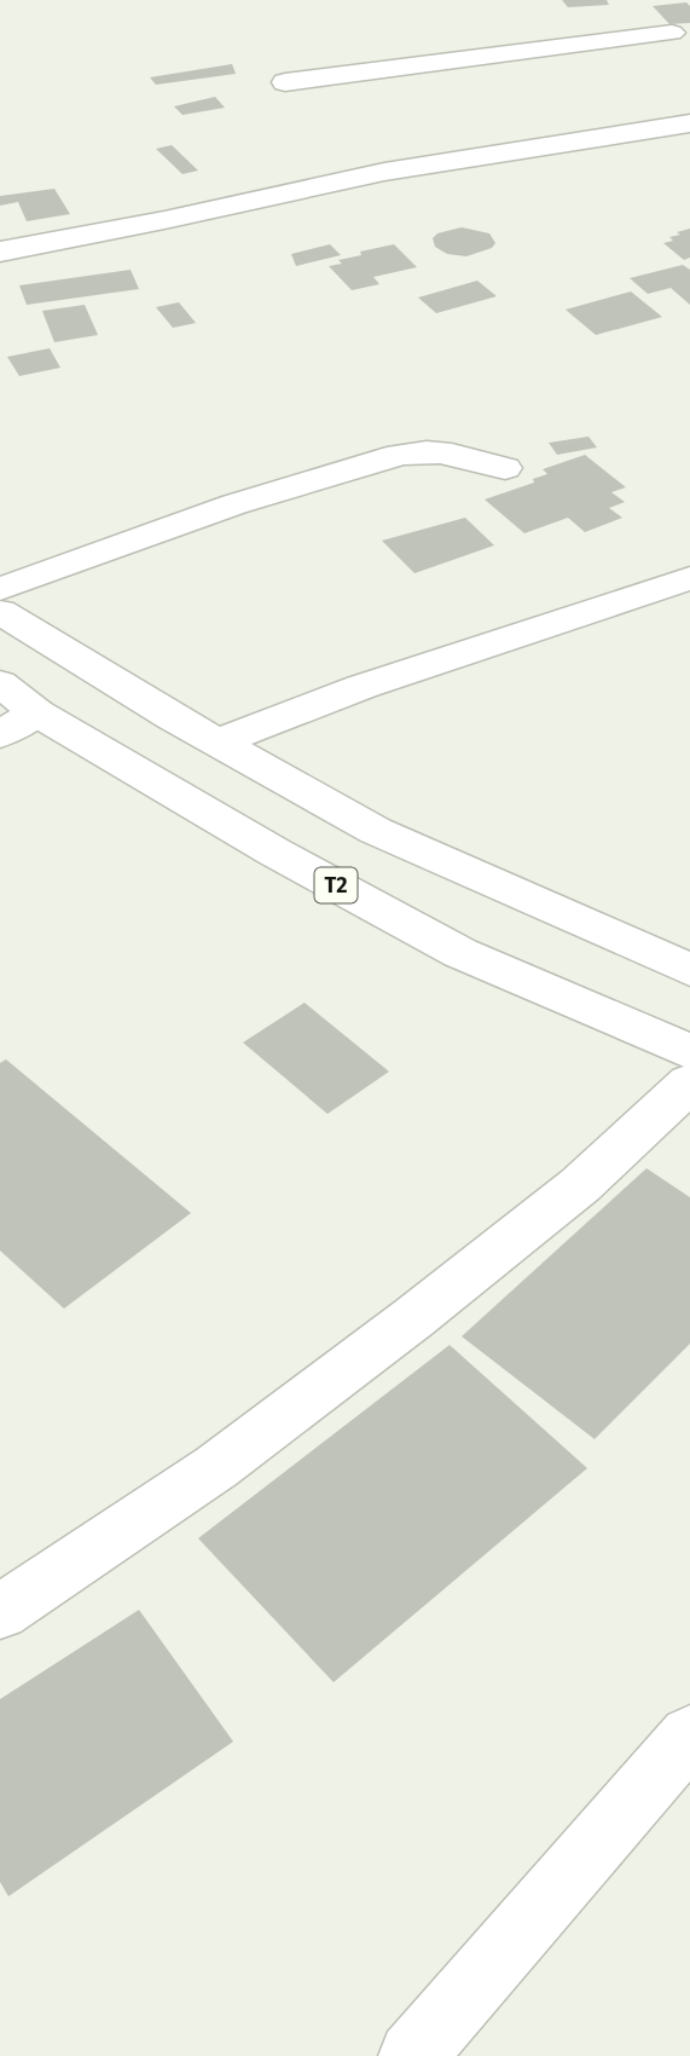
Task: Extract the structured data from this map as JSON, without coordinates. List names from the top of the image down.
{
  "streets": {
    "main road": ["T2"]
  }
}
